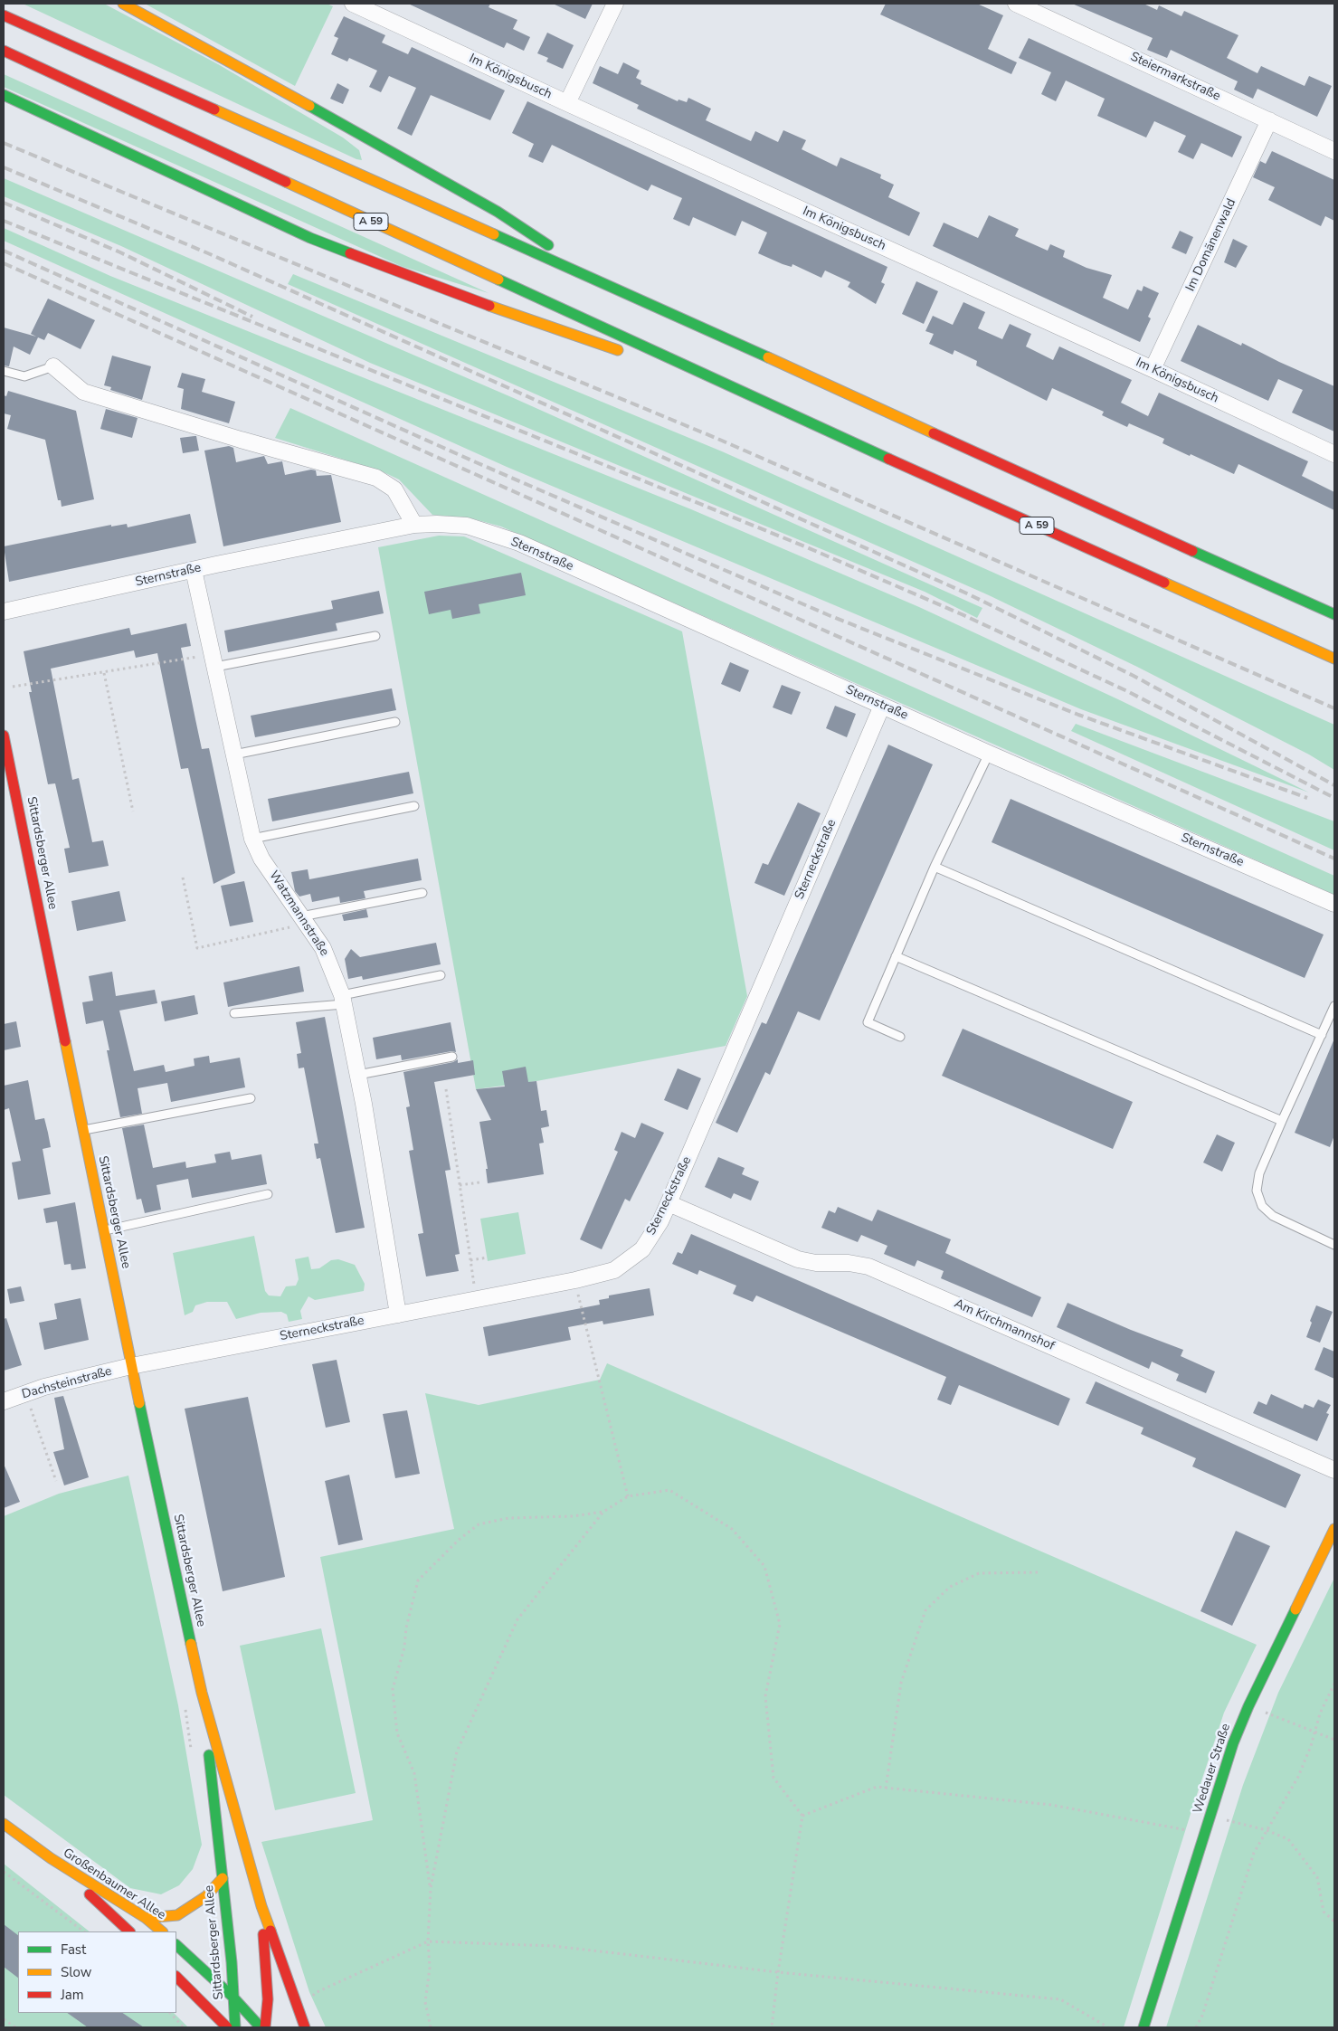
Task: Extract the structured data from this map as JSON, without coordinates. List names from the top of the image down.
{
  "streets": {
    "main road": [
      "A 59",
      "Sittardsberger Allee",
      "Wedauer Straße",
      "Großenbaumer Allee"
    ],
    "street": [
      "Im Königsbusch",
      "Steiermarkstraße",
      "Im Domänenwald",
      "Sternstraße",
      "Sterneckstraße",
      "Watzmannstraße",
      "Am Kirchmannshof",
      "Dachsteinstraße"
    ]
  },
  "crossings": [
    ["Im Königsbusch", "Im Domänenwald"],
    ["Steiermarkstraße", "Im Domänenwald"],
    ["Sternstraße", "Sterneckstraße"],
    ["Sternstraße", "Watzmannstraße"],
    ["Sittardsberger Allee", "Sterneckstraße"],
    ["Sittardsberger Allee", "Dachsteinstraße"],
    ["Sterneckstraße", "Watzmannstraße"],
    ["Sterneckstraße", "Am Kirchmannshof"],
    ["Sterneckstraße", "Dachsteinstraße"]
  ],
  "legend": ["Fast", "Slow", "Jam"]
}
